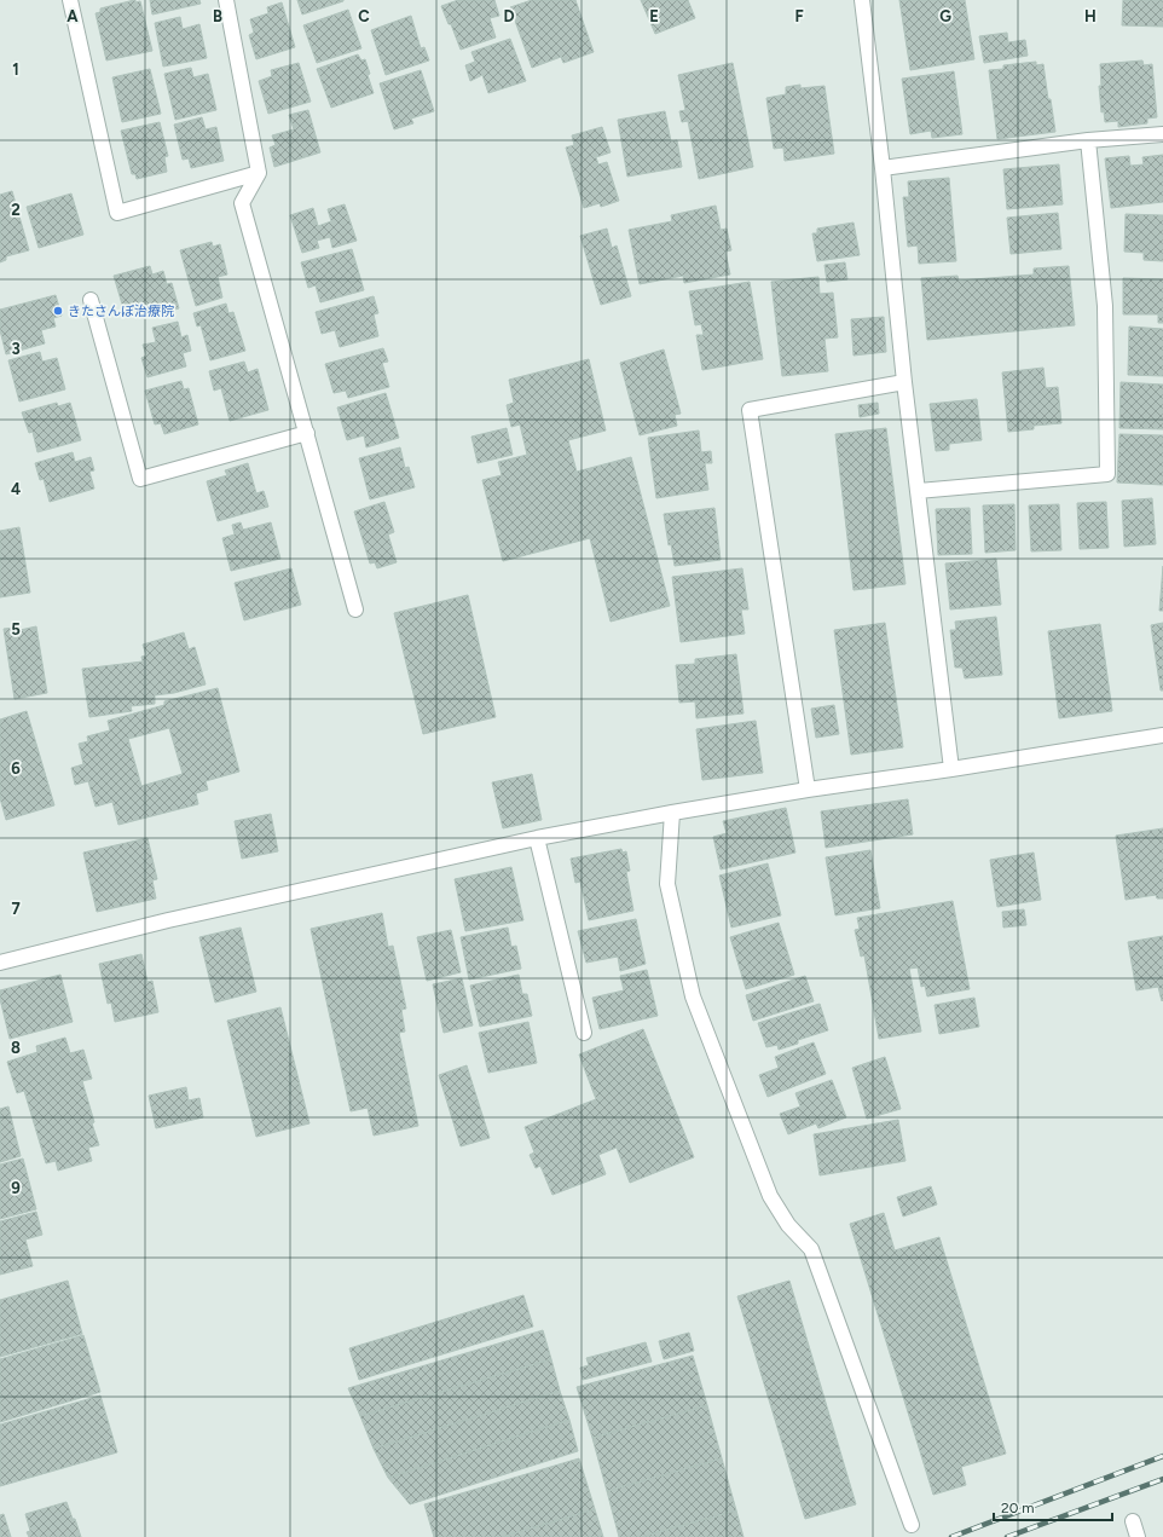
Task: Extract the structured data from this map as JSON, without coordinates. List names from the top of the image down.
{
  "places": ["きたさんぽ治療院"],
  "scale_bar": "20 m",
  "grid": {
    "columns": [
      "A",
      "B",
      "C",
      "D",
      "E",
      "F",
      "G",
      "H"
    ],
    "rows": [
      "1",
      "2",
      "3",
      "4",
      "5",
      "6",
      "7",
      "8",
      "9"
    ]
  }
}
